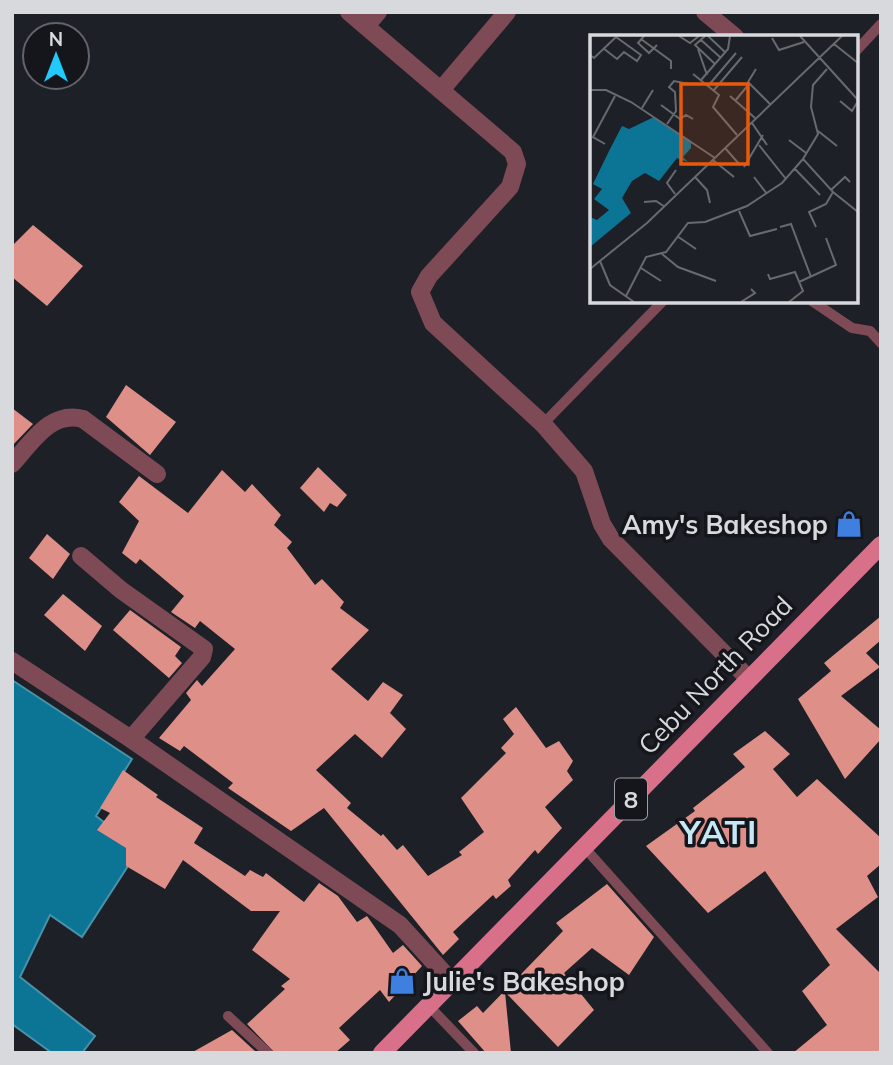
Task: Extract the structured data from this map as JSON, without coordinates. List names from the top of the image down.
{
  "streets": {
    "main road": ["Cebu North Road", "8"]
  },
  "districts": ["YATI"],
  "places": {
    "shop": ["Amy's Bakeshop", "Julie's Bakeshop"]
  },
  "north": "top"
}
